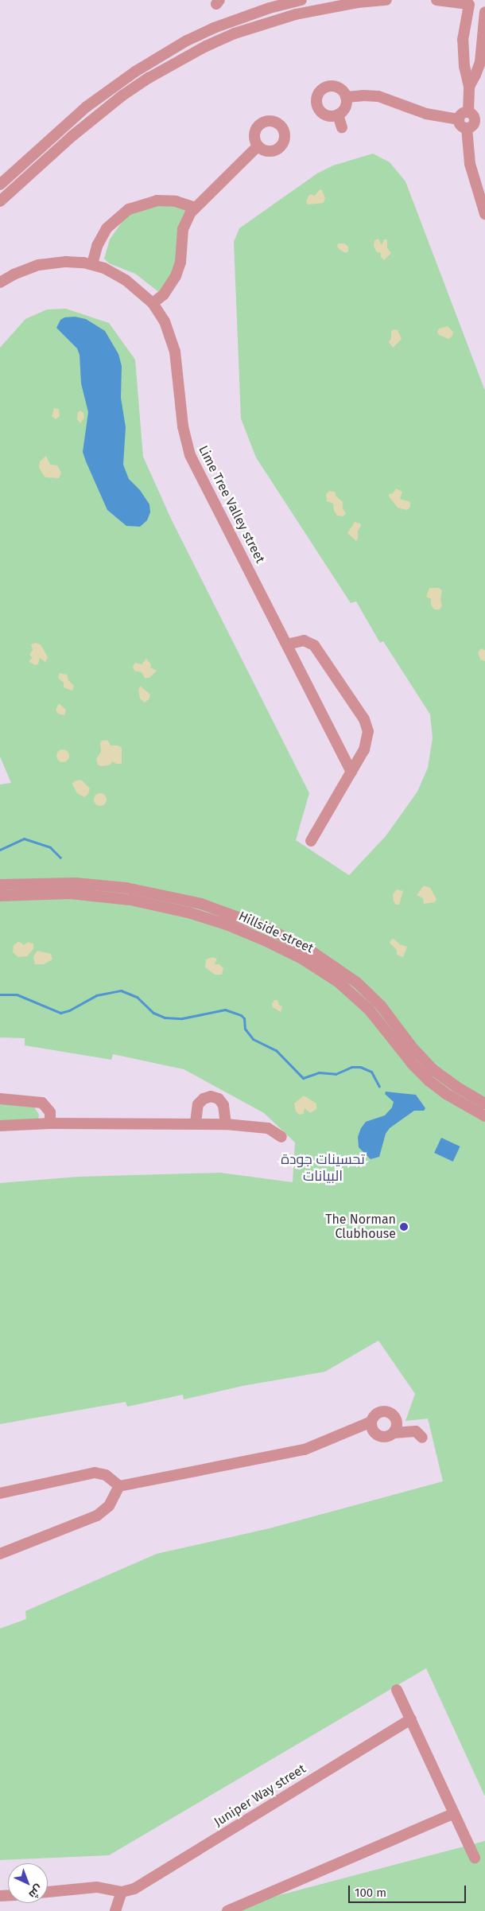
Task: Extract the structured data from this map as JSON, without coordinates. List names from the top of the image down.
{
  "streets": {
    "street": ["Lime Tree Valley street", "Hillside street", "Juniper Way street"]
  },
  "districts": ["تحسينات جودة البيانات"],
  "places": ["The Norman Clubhouse"],
  "scale_bar": "100 m",
  "north": "bottom right"
}
